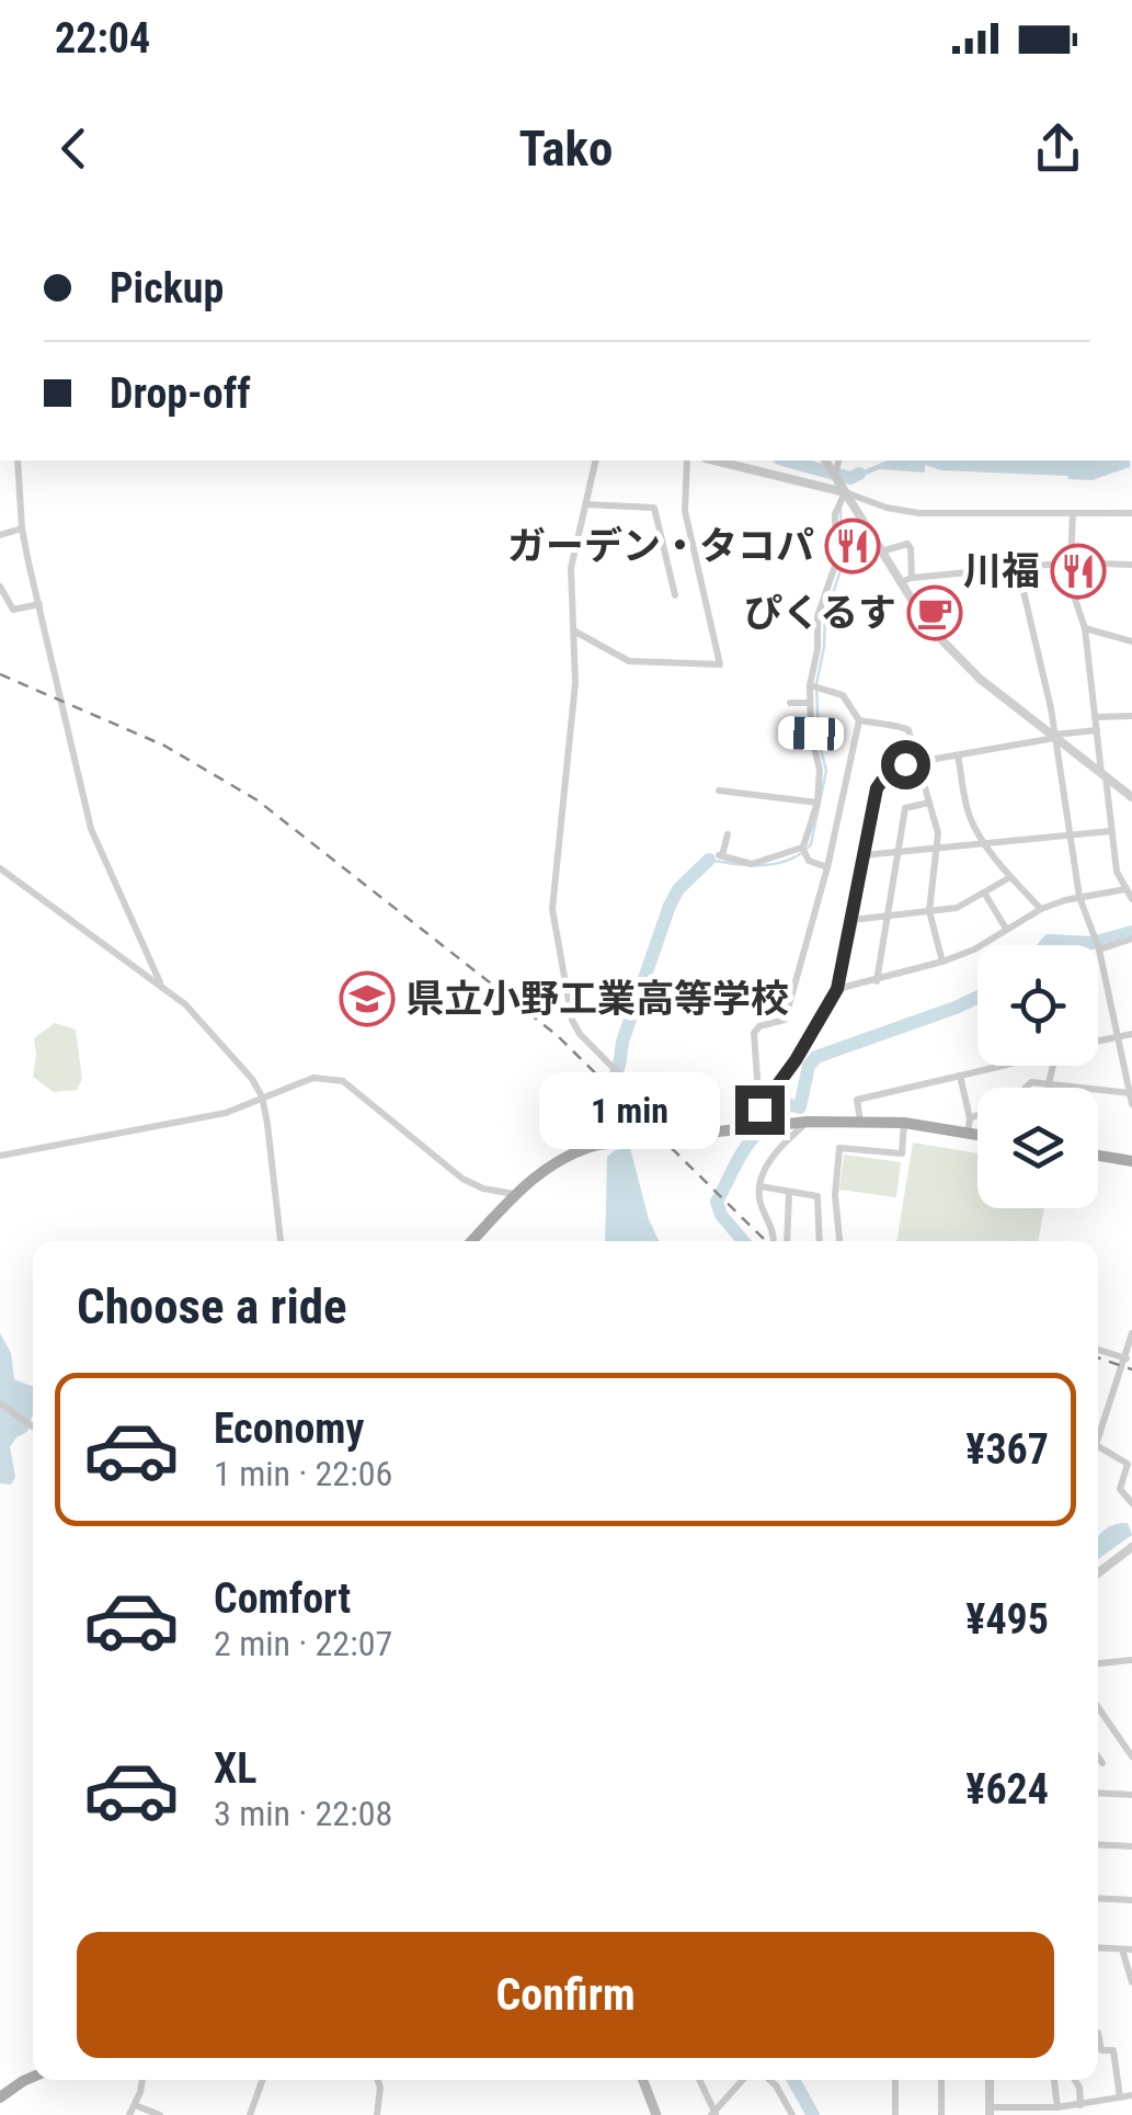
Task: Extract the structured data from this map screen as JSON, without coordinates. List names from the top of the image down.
{
  "places": {
    "restaurant": ["ガーデン・タコパ", "川福"],
    "cafe": ["ぴくるす"],
    "school or university": ["県立小野工業高等学校"]
  },
  "page": {
    "status": "22:04",
    "header": "Tako",
    "banner": ["Pickup", "Drop-off"],
    "bubble": "1 min",
    "heading": "Choose a ride",
    "list": [
      {
        "name": "Economy",
        "note": "1 min · 22:06",
        "value": "¥367"
      },
      {
        "name": "Comfort",
        "note": "2 min · 22:07",
        "value": "¥495"
      },
      {
        "name": "XL",
        "note": "3 min · 22:08",
        "value": "¥624"
      }
    ],
    "buttons": "Confirm"
  }
}
